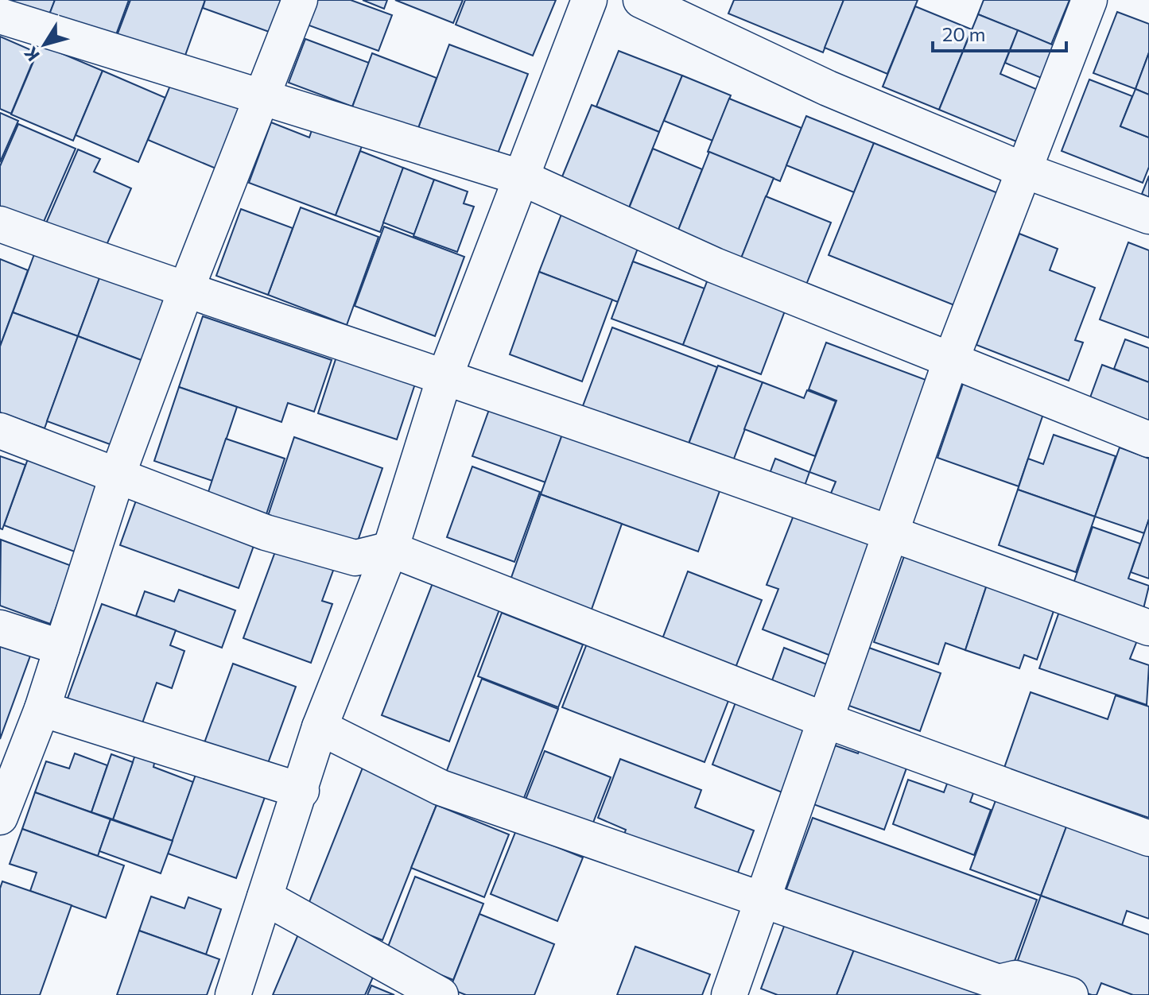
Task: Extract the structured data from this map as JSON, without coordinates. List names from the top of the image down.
{
  "scale_bar": "20 m",
  "north": "bottom left"
}
